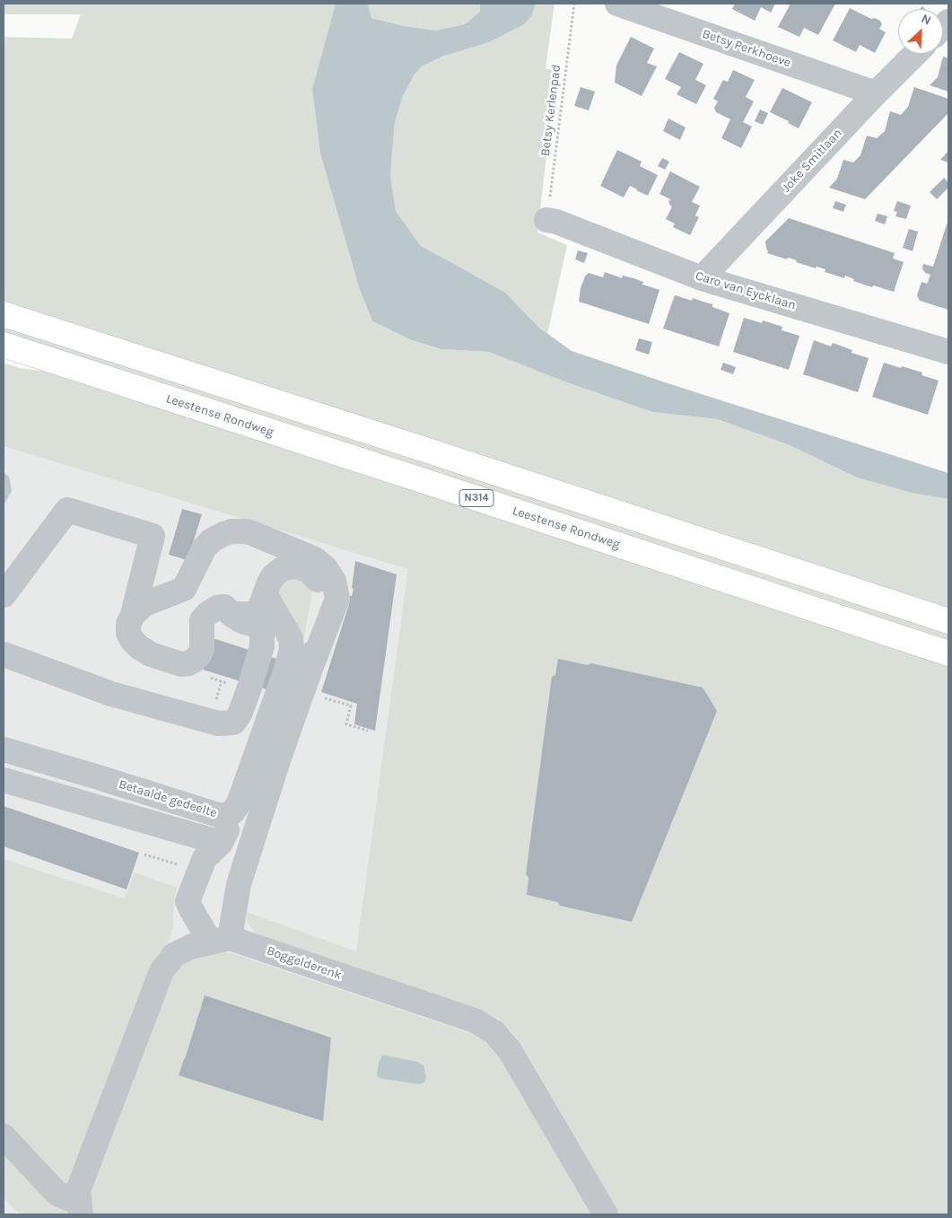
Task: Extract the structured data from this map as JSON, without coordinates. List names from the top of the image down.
{
  "streets": {
    "main road": ["Leestense Rondweg", "N314"],
    "street": [
      "Betsy Perkhoeve",
      "Joke Smitlaan",
      "Caro van Eycklaan",
      "Betaalde gedeelte",
      "Boggelderenk"
    ],
    "path": ["Betsy Kerlenpad"]
  },
  "crossings": [
    ["Betsy Perkhoeve", "Joke Smitlaan"],
    ["Betsy Kerlenpad", "Caro van Eycklaan"],
    ["Joke Smitlaan", "Caro van Eycklaan"]
  ],
  "north": "top right"
}
